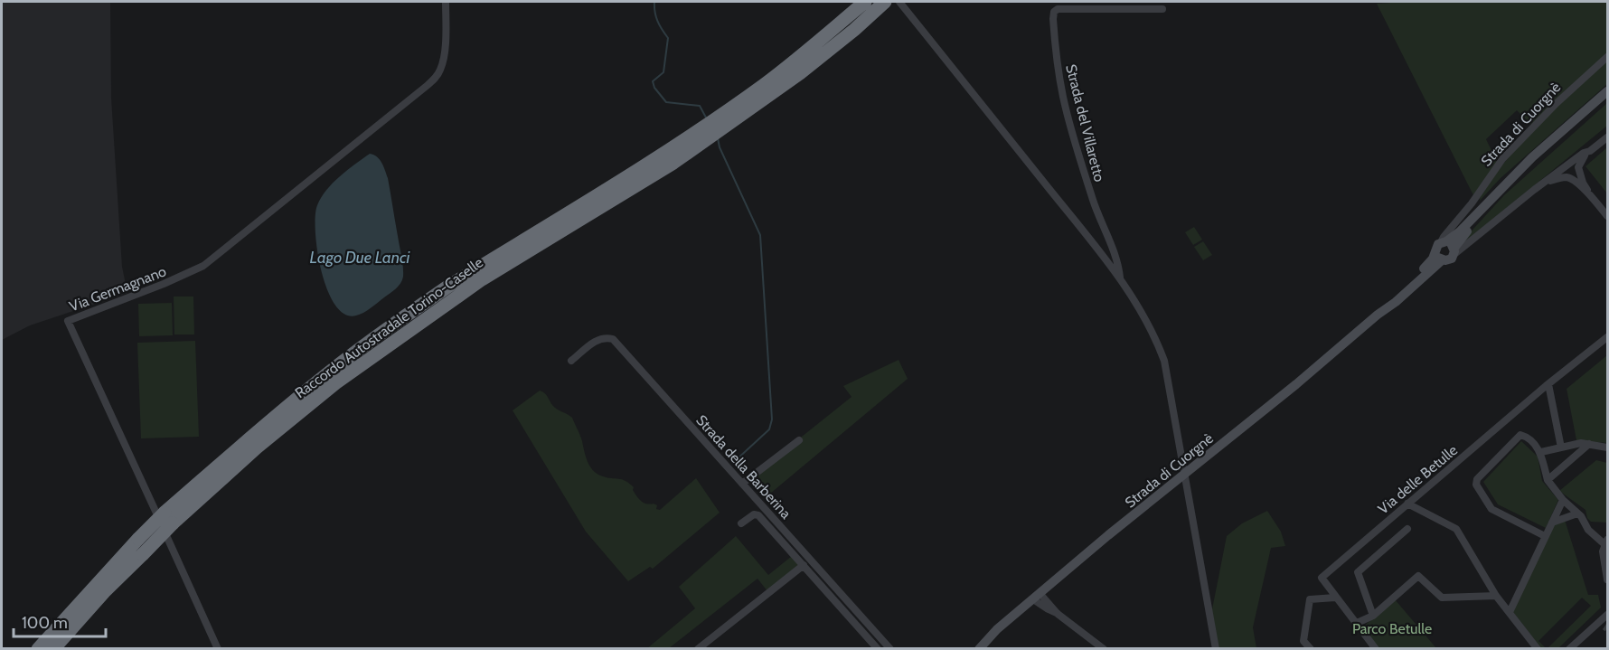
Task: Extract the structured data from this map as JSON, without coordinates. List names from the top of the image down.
{
  "streets": {
    "highway": ["Raccordo Autostradale Torino-Caselle"],
    "main road": ["Strada di Cuorgnè"],
    "street": [
      "Strada del Villaretto",
      "Via Germagnano",
      "Strada della Barberina",
      "Via delle Betulle"
    ]
  },
  "crossings": [
    ["Strada del Villaretto", "Strada di Cuorgnè"]
  ],
  "water": ["Lago Due Lanci"],
  "parks": ["Parco Betulle"],
  "scale_bar": "100 m"
}
